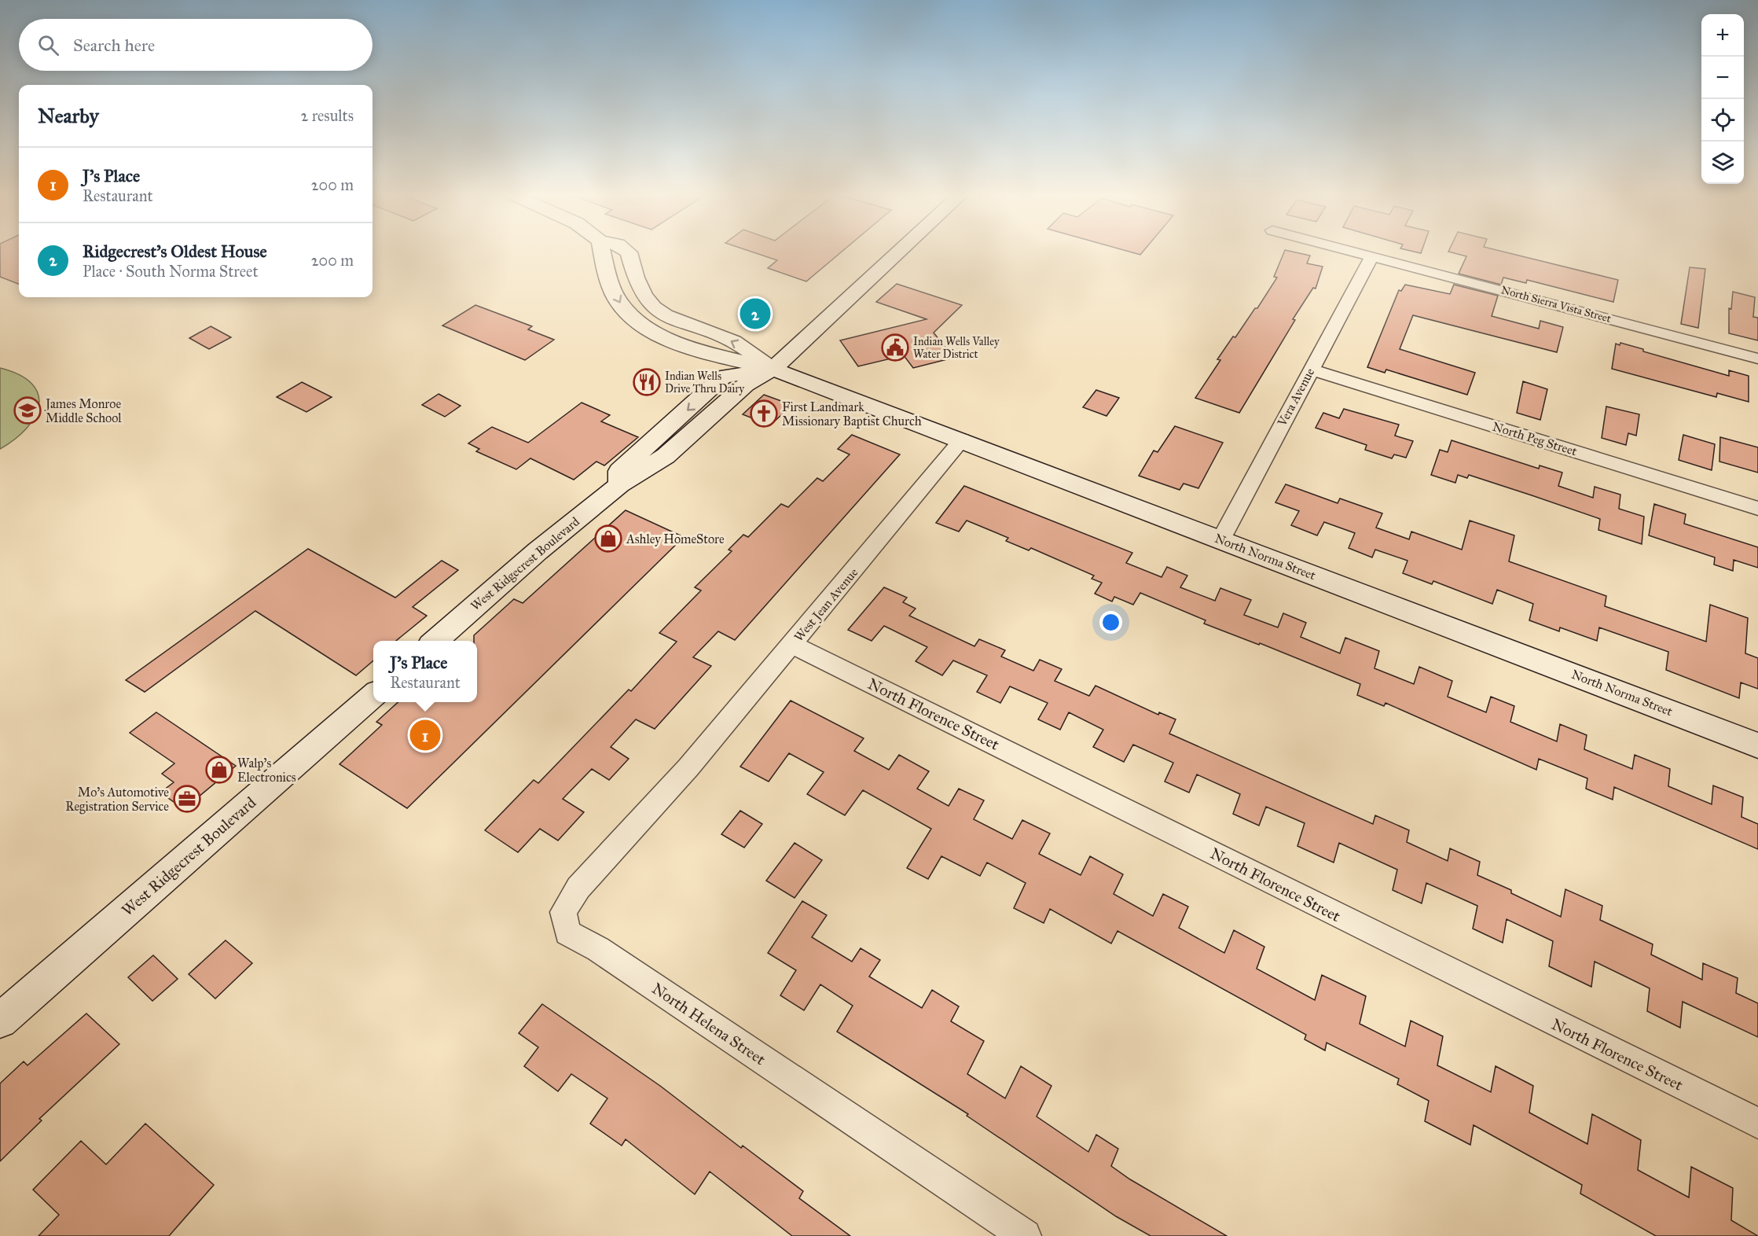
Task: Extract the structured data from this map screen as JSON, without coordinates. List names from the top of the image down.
{
  "streets": {
    "main road": ["North Norma Street", "West Ridgecrest Boulevard"],
    "street": [
      "North Sierra Vista Street",
      "Vera Avenue",
      "North Peg Street",
      "West Jean Avenue",
      "North Florence Street",
      "North Helena Street"
    ]
  },
  "crossings": [
    ["North Sierra Vista Street", "Vera Avenue"],
    ["Vera Avenue", "North Peg Street"],
    ["Vera Avenue", "North Norma Street"],
    ["North Norma Street", "West Ridgecrest Boulevard"],
    ["North Norma Street", "West Jean Avenue"],
    ["West Jean Avenue", "North Florence Street"],
    ["West Jean Avenue", "North Helena Street"]
  ],
  "places": {
    "public building": ["Indian Wells Valley Water District"],
    "restaurant": ["Indian Wells Drive Thru Dairy"],
    "school or university": ["James Monroe Middle School"],
    "church": ["First Landmark Missionary Baptist Church"],
    "shop": ["Ashley HomeStore", "Walp's Electronics"],
    "office": ["Mo's Automotive Registration Service"]
  },
  "page": {
    "map_buttons": ["+", "−"],
    "search": "Search here",
    "heading": ["Nearby", "2 results"],
    "list": [
      {
        "mark": "1",
        "name": "J's Place",
        "note": "Restaurant",
        "value": "200 m"
      },
      {
        "mark": "2",
        "name": "Ridgecrest's Oldest House",
        "note": "Place · South Norma Street",
        "value": "200 m"
      }
    ],
    "pins": ["2", "1"],
    "popup": ["J's Place", "Restaurant"]
  }
}
